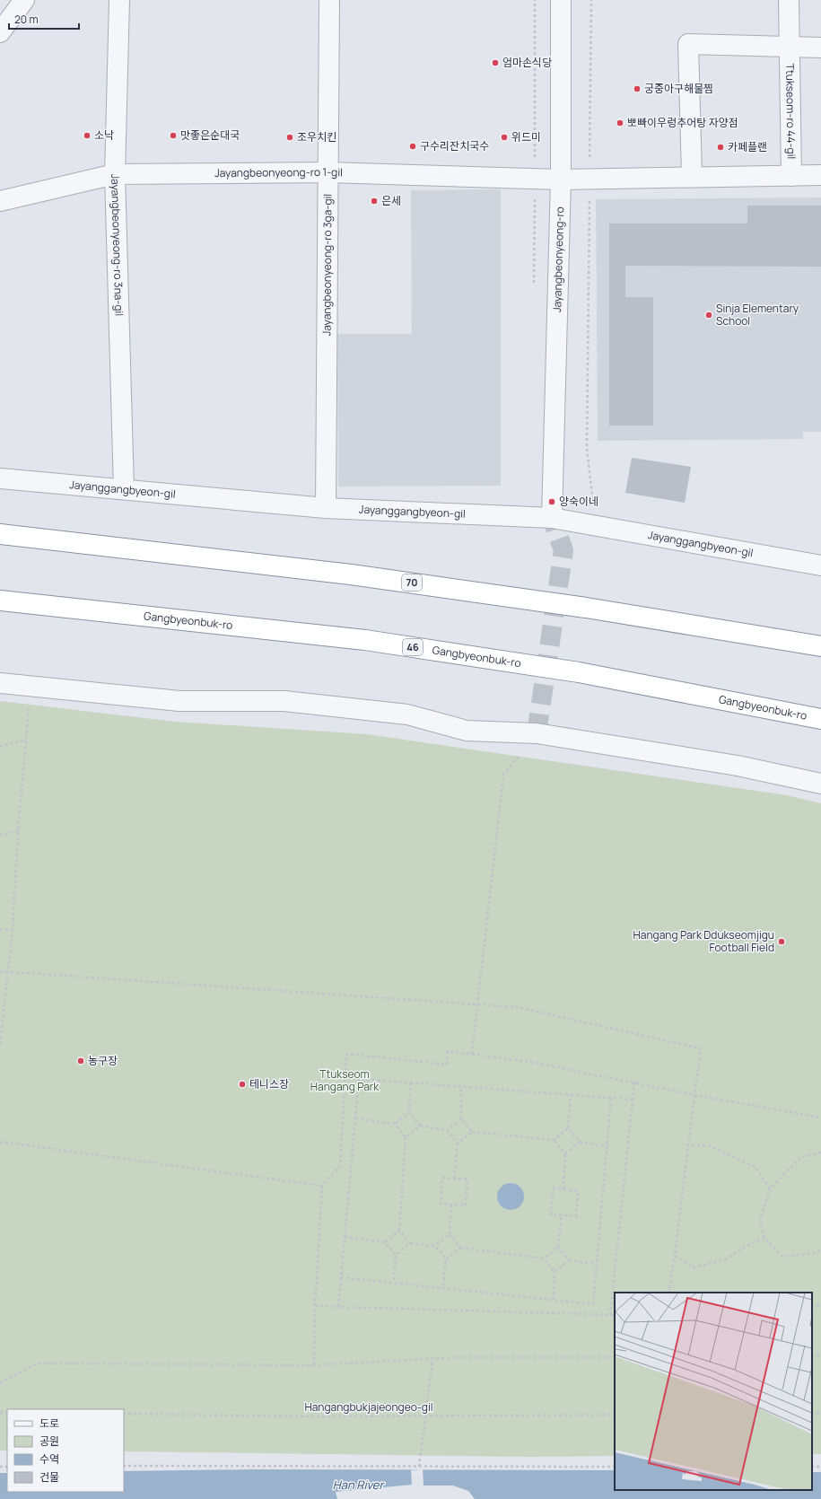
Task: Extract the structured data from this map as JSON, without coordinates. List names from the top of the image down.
{
  "streets": {
    "highway": ["70", "Gangbyeonbuk-ro", "46"],
    "street": [
      "Ttukseom-ro 44-gil",
      "Jayangbeonyeong-ro 1-gil",
      "Jayangbeonyeong-ro 3na-gil",
      "Jayangbeonyeong-ro",
      "Jayangbeonyeong-ro 3ga-gil",
      "Jayanggangbyeon-gil"
    ],
    "path": ["Hangangbukjajeongeo-gil"]
  },
  "crossings": [
    ["Ttukseom-ro 44-gil", "Jayangbeonyeong-ro 1-gil"],
    ["Jayangbeonyeong-ro 1-gil", "Jayangbeonyeong-ro 3na-gil"],
    ["Jayangbeonyeong-ro 1-gil", "Jayangbeonyeong-ro"],
    ["Jayangbeonyeong-ro 1-gil", "Jayangbeonyeong-ro 3ga-gil"],
    ["Jayangbeonyeong-ro 3na-gil", "Jayanggangbyeon-gil"],
    ["Jayangbeonyeong-ro", "Jayanggangbyeon-gil"],
    ["Jayangbeonyeong-ro 3ga-gil", "Jayanggangbyeon-gil"]
  ],
  "water": ["Han River"],
  "parks": ["Ttukseom Hangang Park"],
  "places": [
    "엄마손식당",
    "궁중아구해물찜",
    "뽀빠이우렁추어탕 자양점",
    "소낙",
    "맛좋은순대국",
    "조우치킨",
    "위드미",
    "구수리잔치국수",
    "카페플랜",
    "은세",
    "Sinja Elementary School",
    "양숙이네",
    "Hangang Park Ddukseomjigu Football Field",
    "농구장",
    "테니스장"
  ],
  "legend": [
    "도로",
    "공원",
    "수역",
    "건물"
  ],
  "scale_bar": "20 m"
}
